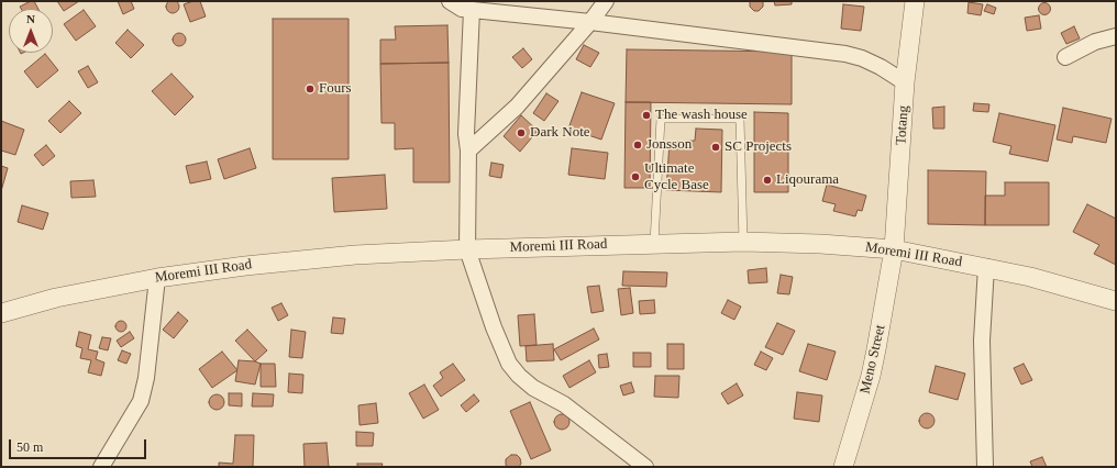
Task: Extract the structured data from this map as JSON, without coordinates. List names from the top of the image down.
{
  "streets": {
    "street": ["Totang", "Moremi III Road", "Meno Street"]
  },
  "crossings": [
    ["Totang", "Moremi III Road"],
    ["Totang", "Meno Street"],
    ["Moremi III Road", "Meno Street"]
  ],
  "places": [
    "Fours",
    "The wash house",
    "Dark Note",
    "Jonsson",
    "SC Projects",
    "Ultimate Cycle Base",
    "Liqourama"
  ],
  "scale_bar": "50 m",
  "north": "top"
}
